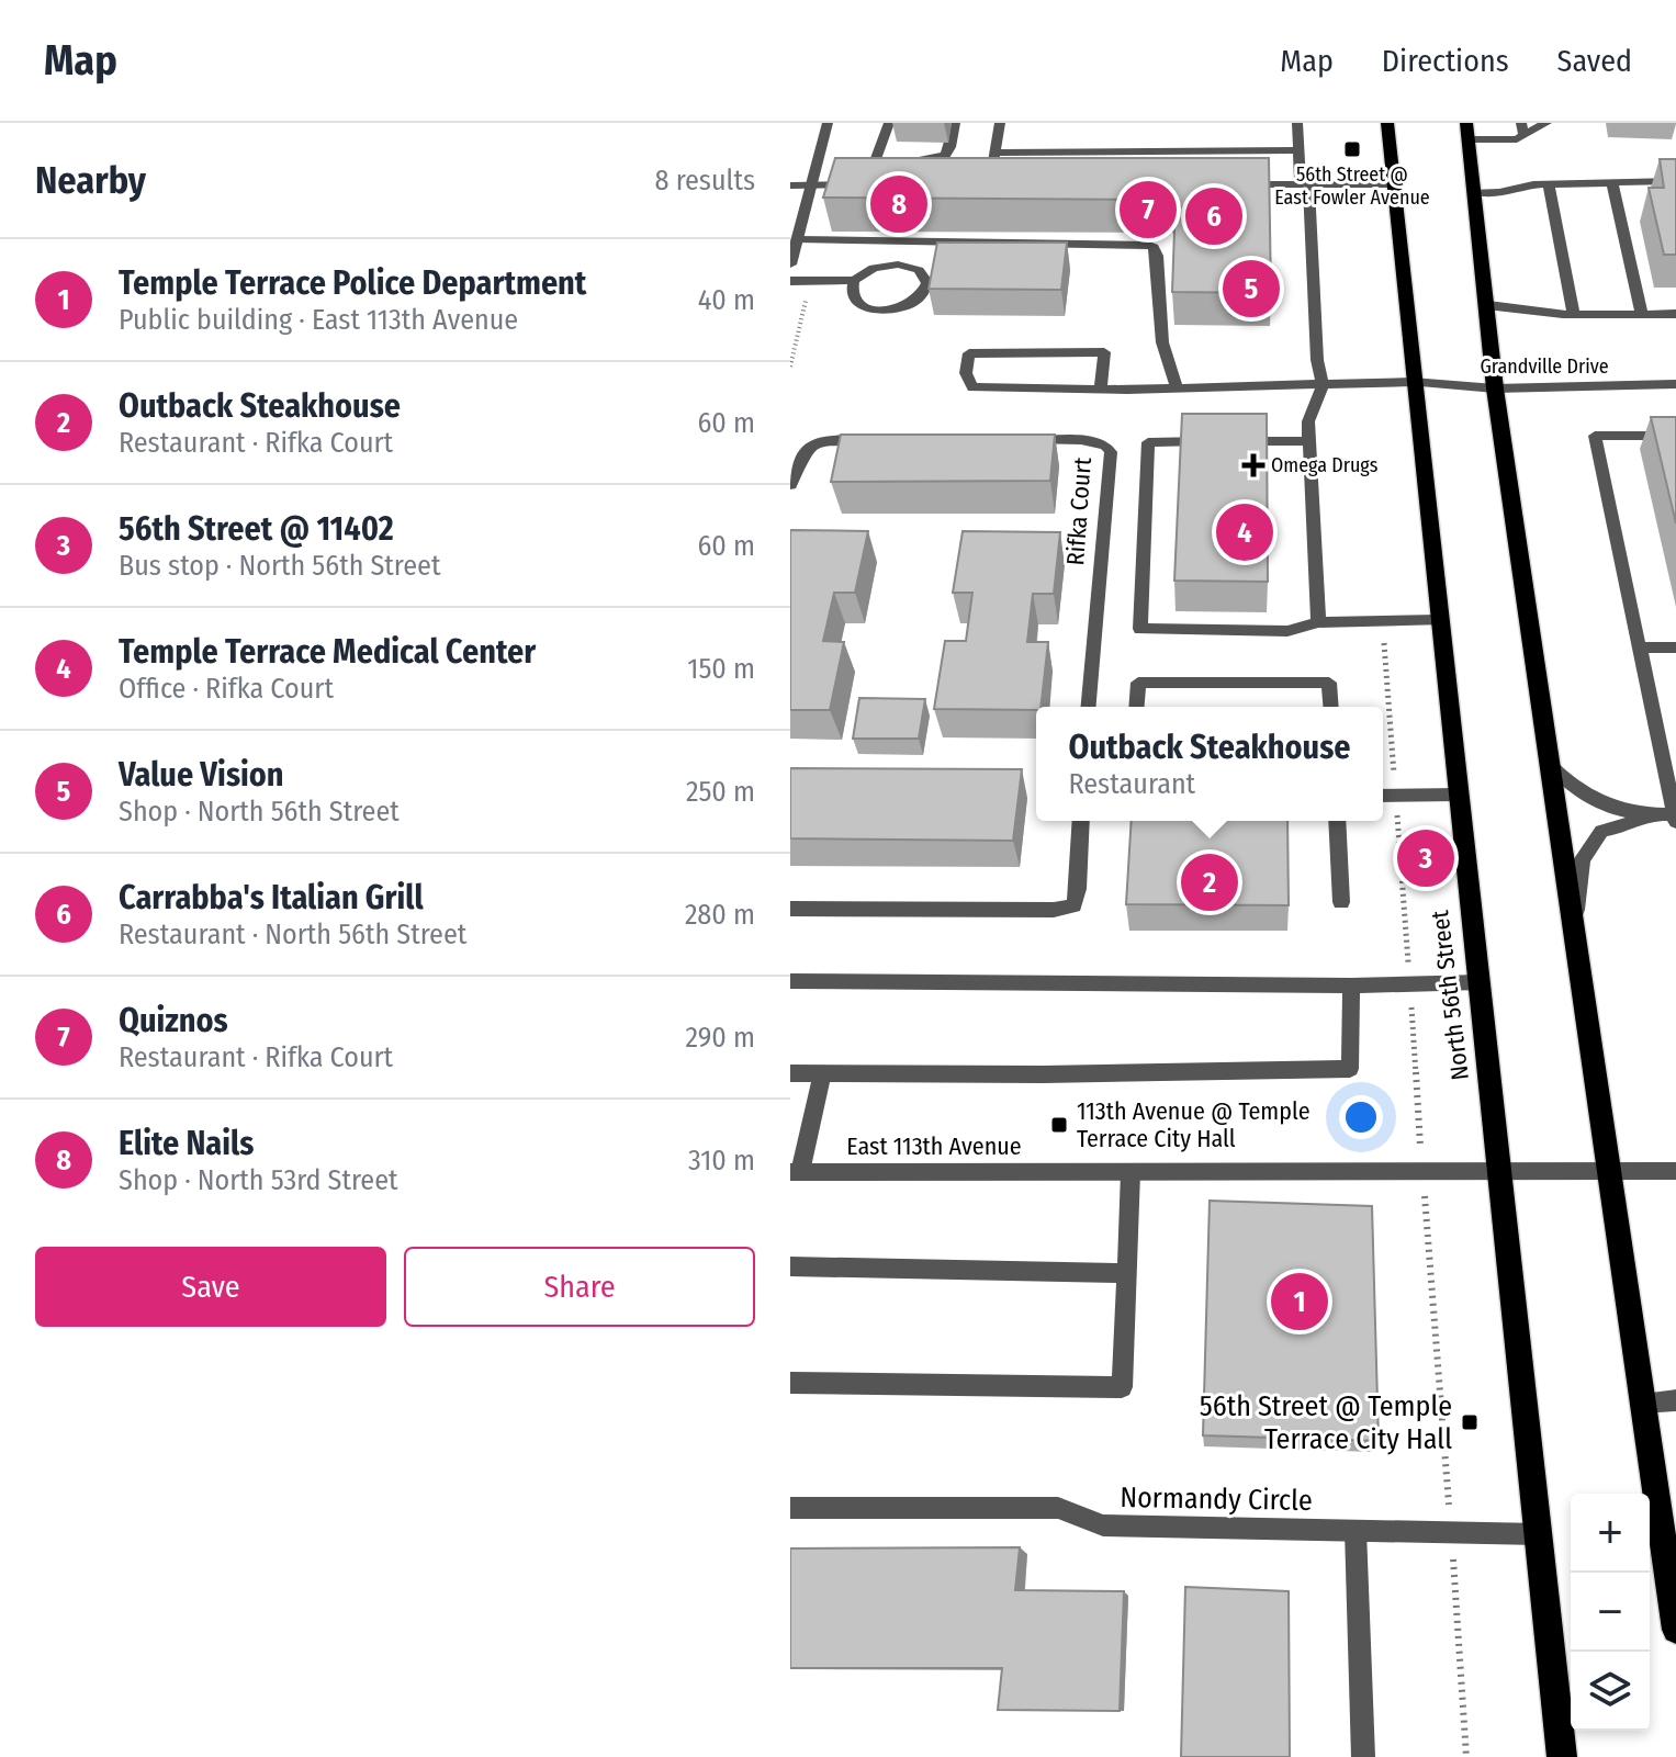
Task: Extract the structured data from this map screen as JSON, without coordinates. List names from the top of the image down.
{
  "streets": {
    "main road": ["North 56th Street"],
    "street": [
      "Grandville Drive",
      "Rifka Court",
      "East 113th Avenue",
      "Normandy Circle"
    ]
  },
  "crossings": [
    ["Grandville Drive", "North 56th Street"],
    ["North 56th Street", "East 113th Avenue"],
    ["North 56th Street", "Normandy Circle"]
  ],
  "places": {
    "transit": ["56th Street @ East Fowler Avenue", "113th Avenue @ Temple Terrace City Hall", "56th Street @ Temple Terrace City Hall"],
    "health": ["Omega Drugs"]
  },
  "page": {
    "header": "Map",
    "nav": ["Map", "Directions", "Saved"],
    "heading": ["Nearby", "8 results"],
    "pins": [
      "8",
      "7",
      "6",
      "5",
      "4",
      "3",
      "2",
      "1"
    ],
    "list": [
      {
        "mark": "1",
        "name": "Temple Terrace Police Department",
        "note": "Public building · East 113th Avenue",
        "value": "40 m"
      },
      {
        "mark": "2",
        "name": "Outback Steakhouse",
        "note": "Restaurant · Rifka Court",
        "value": "60 m"
      },
      {
        "mark": "3",
        "name": "56th Street @ 11402",
        "note": "Bus stop · North 56th Street",
        "value": "60 m"
      },
      {
        "mark": "4",
        "name": "Temple Terrace Medical Center",
        "note": "Office · Rifka Court",
        "value": "150 m"
      },
      {
        "mark": "5",
        "name": "Value Vision",
        "note": "Shop · North 56th Street",
        "value": "250 m"
      },
      {
        "mark": "6",
        "name": "Carrabba's Italian Grill",
        "note": "Restaurant · North 56th Street",
        "value": "280 m"
      },
      {
        "mark": "7",
        "name": "Quiznos",
        "note": "Restaurant · Rifka Court",
        "value": "290 m"
      },
      {
        "mark": "8",
        "name": "Elite Nails",
        "note": "Shop · North 53rd Street",
        "value": "310 m"
      }
    ],
    "popup": ["Outback Steakhouse", "Restaurant"],
    "buttons": ["Save", "Share"],
    "map_buttons": ["+", "−"]
  }
}
